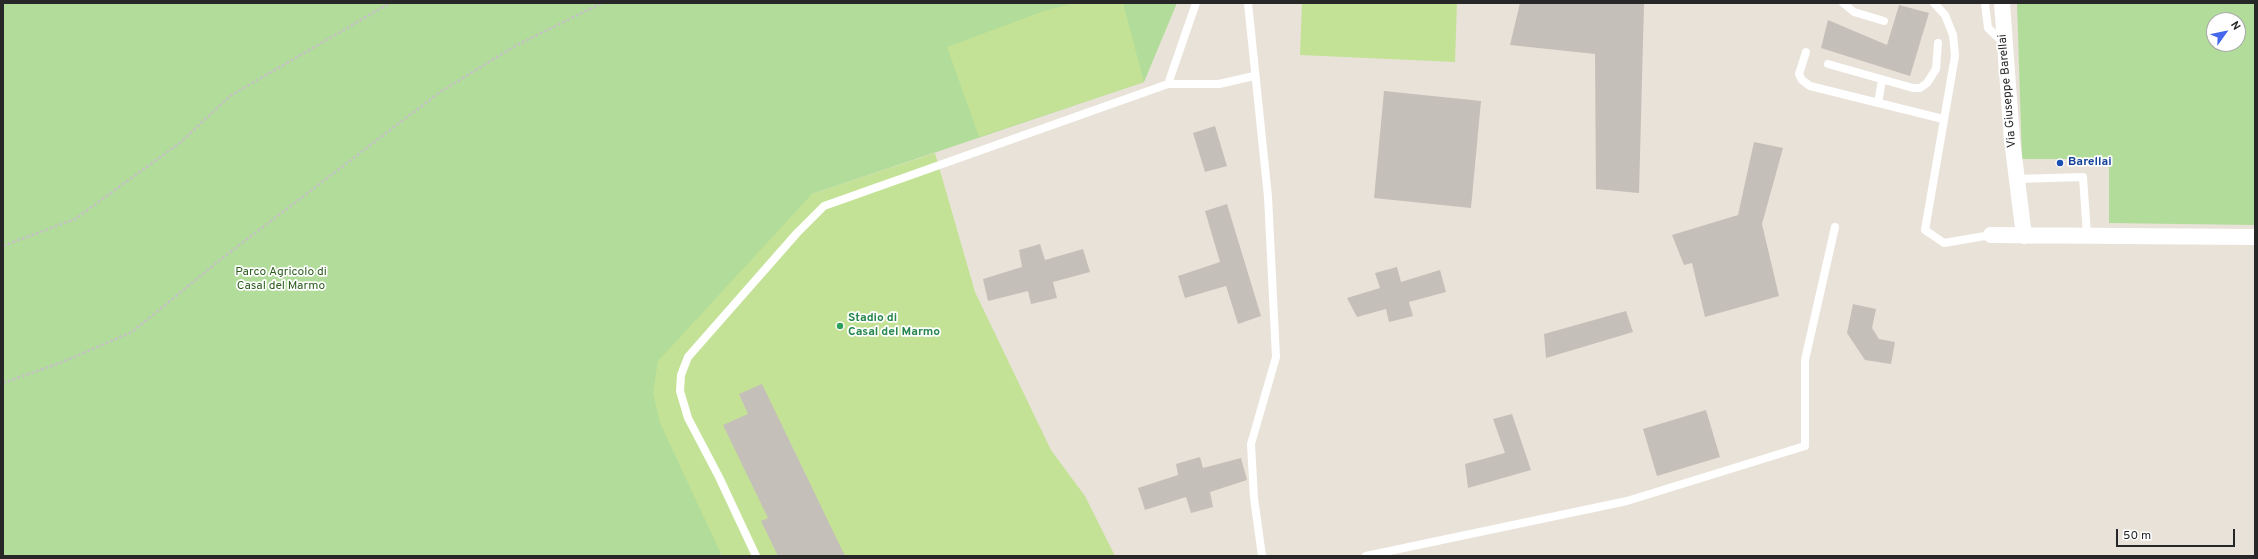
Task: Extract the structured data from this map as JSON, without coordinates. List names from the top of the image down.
{
  "streets": {
    "street": ["Via Giuseppe Barellai"]
  },
  "parks": ["Parco Agricolo di Casal del Marmo"],
  "places": ["Barellai", "Stadio di Casal del Marmo"],
  "scale_bar": "50 m",
  "north": "top right"
}
